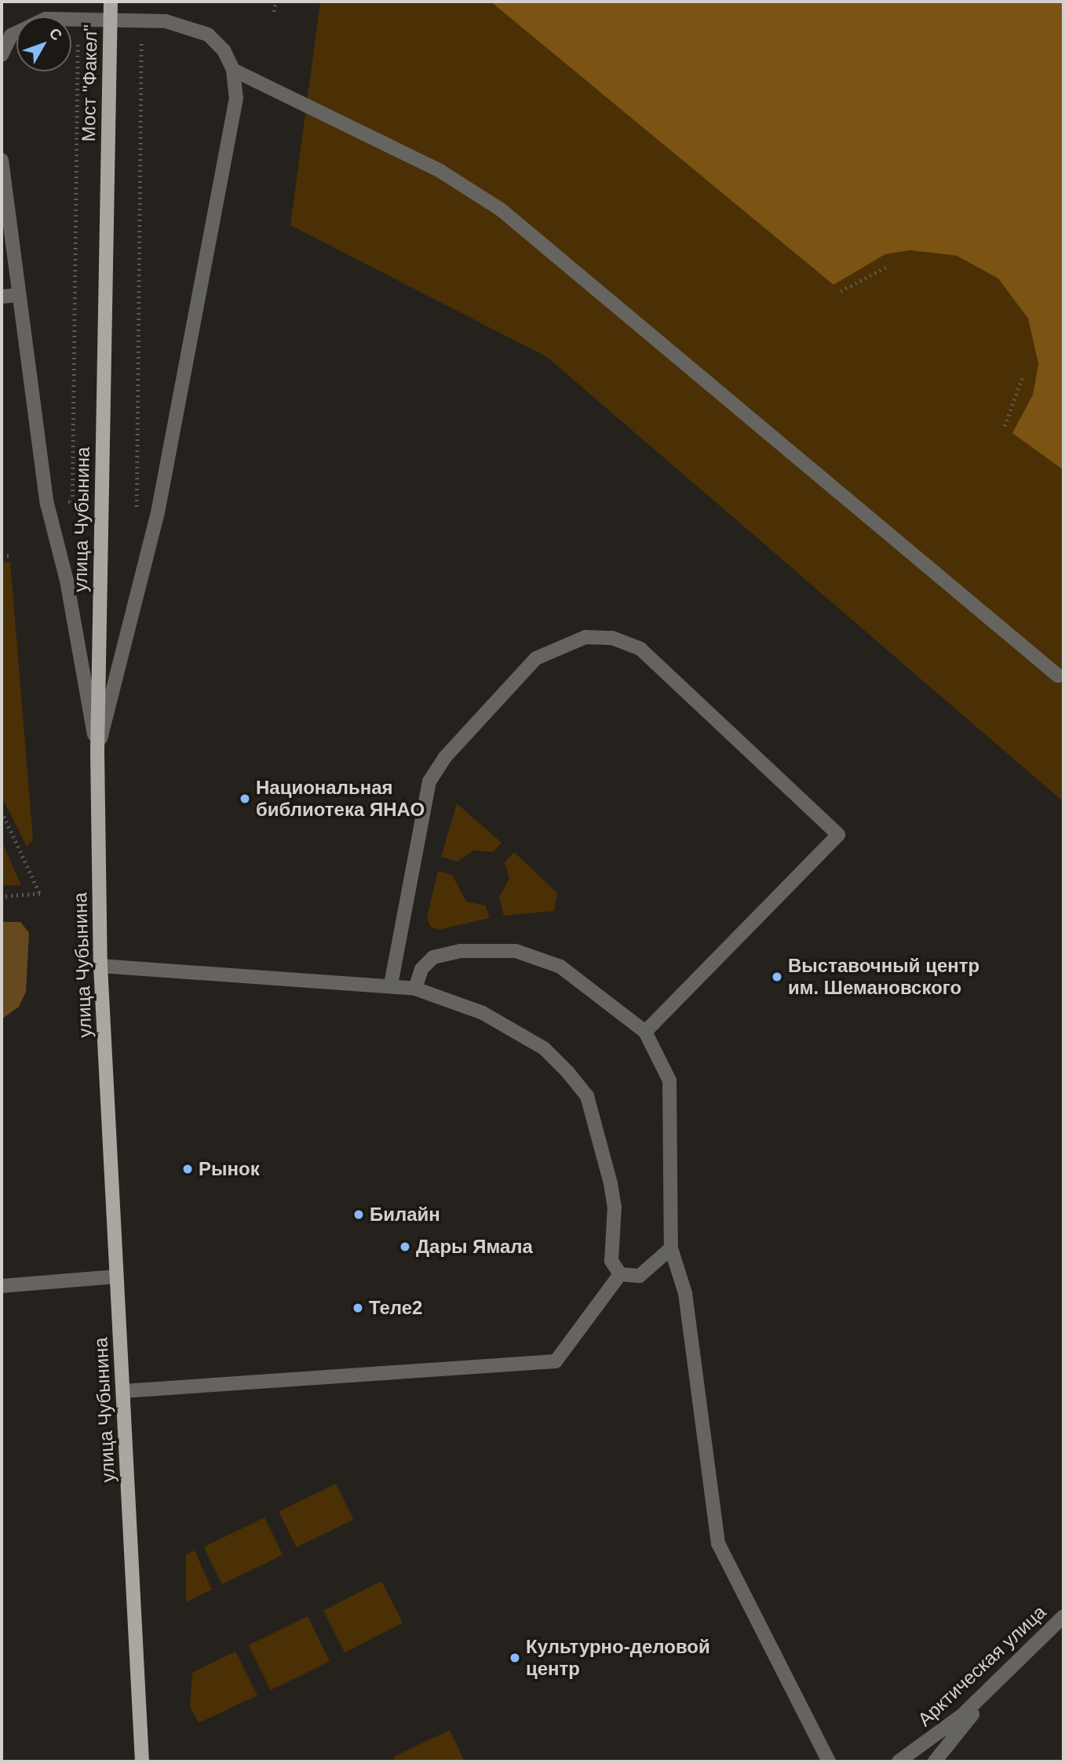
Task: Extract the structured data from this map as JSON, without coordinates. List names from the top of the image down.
{
  "streets": {
    "main road": ["Мост \"Факел\"", "улица Чубынина"],
    "street": ["Арктическая улица"]
  },
  "crossings": [
    ["Мост \"Факел\"", "улица Чубынина"]
  ],
  "places": [
    "Национальная библиотека ЯНАО",
    "Выставочный центр им. Шемановского",
    "Рынок",
    "Билайн",
    "Дары Ямала",
    "Теле2",
    "Культурно-деловой центр"
  ],
  "north": "top right"
}
